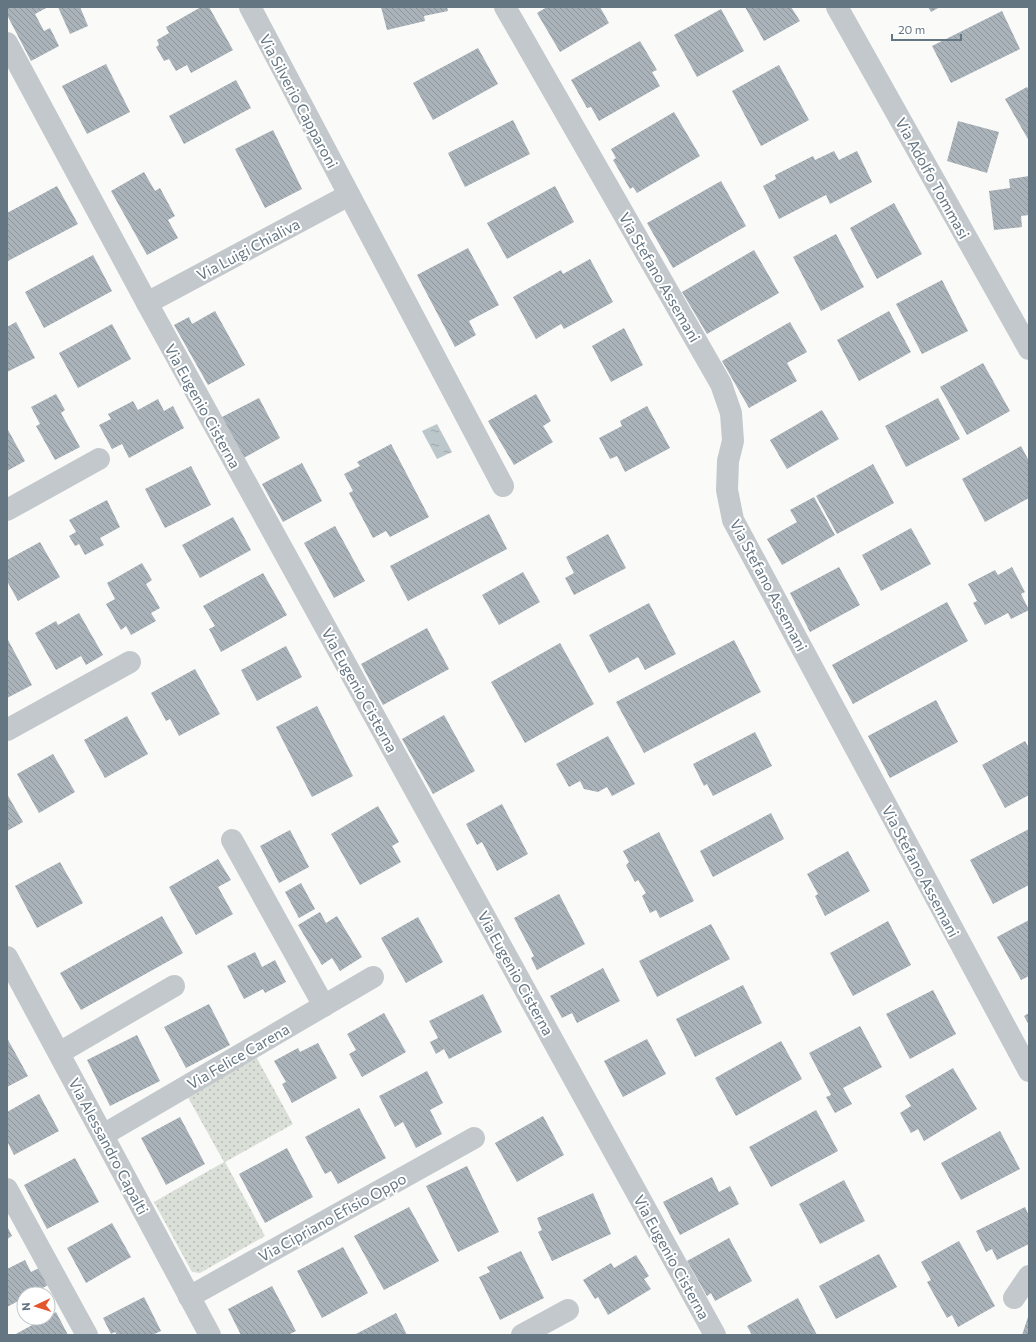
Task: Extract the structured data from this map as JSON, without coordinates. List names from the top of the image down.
{
  "streets": {
    "street": [
      "Via Silverio Capparoni",
      "Via Adolfo Tommasi",
      "Via Luigi Chialiva",
      "Via Stefano Assemani",
      "Via Eugenio Cisterna",
      "Via Felice Carena",
      "Via Alessandro Capalti",
      "Via Cipriano Efisio Oppo"
    ]
  },
  "crossings": [
    ["Via Silverio Capparoni", "Via Luigi Chialiva"],
    ["Via Luigi Chialiva", "Via Eugenio Cisterna"],
    ["Via Felice Carena", "Via Alessandro Capalti"],
    ["Via Alessandro Capalti", "Via Cipriano Efisio Oppo"]
  ],
  "scale_bar": "20 m",
  "north": "left"
}
